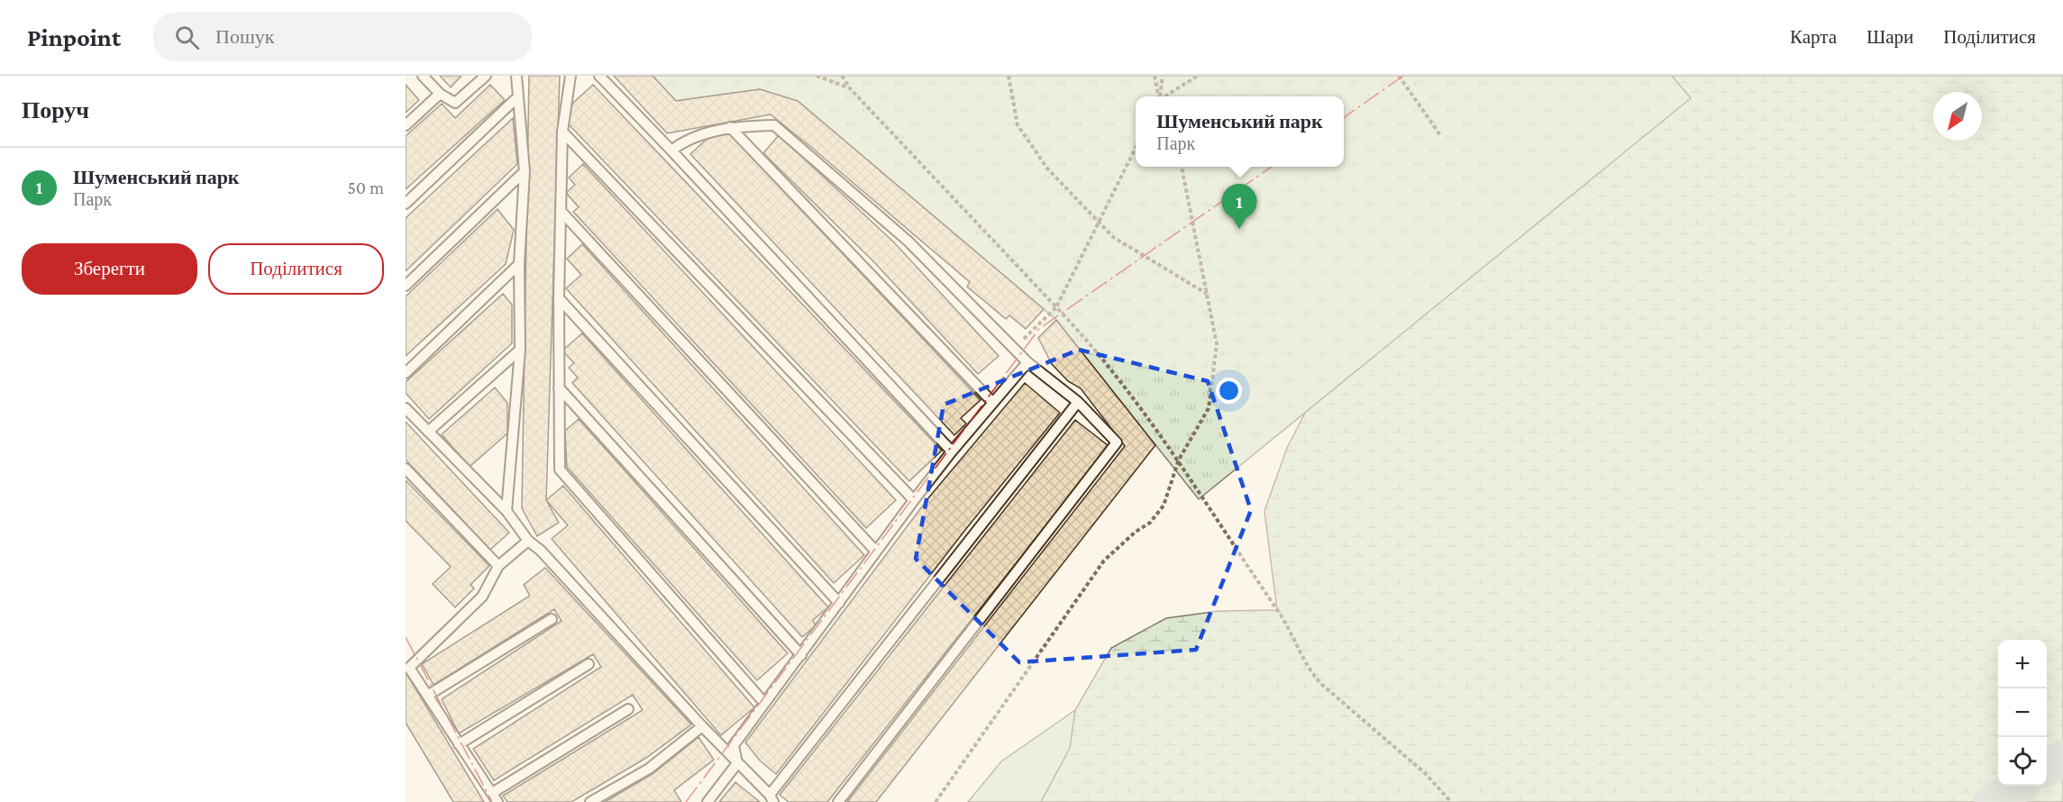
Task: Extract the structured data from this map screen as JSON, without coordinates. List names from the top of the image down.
{
  "north": "bottom left",
  "page": {
    "header": "Pinpoint",
    "search": "Пошук",
    "nav": ["Карта", "Шари", "Поділитися"],
    "heading": "Поруч",
    "popup": ["Шуменський парк", "Парк"],
    "list": [
      {
        "mark": "1",
        "name": "Шуменський парк",
        "note": "Парк",
        "value": "50 m"
      }
    ],
    "pins": "1",
    "buttons": ["Зберегти", "Поділитися"],
    "map_buttons": ["+", "−"]
  }
}
